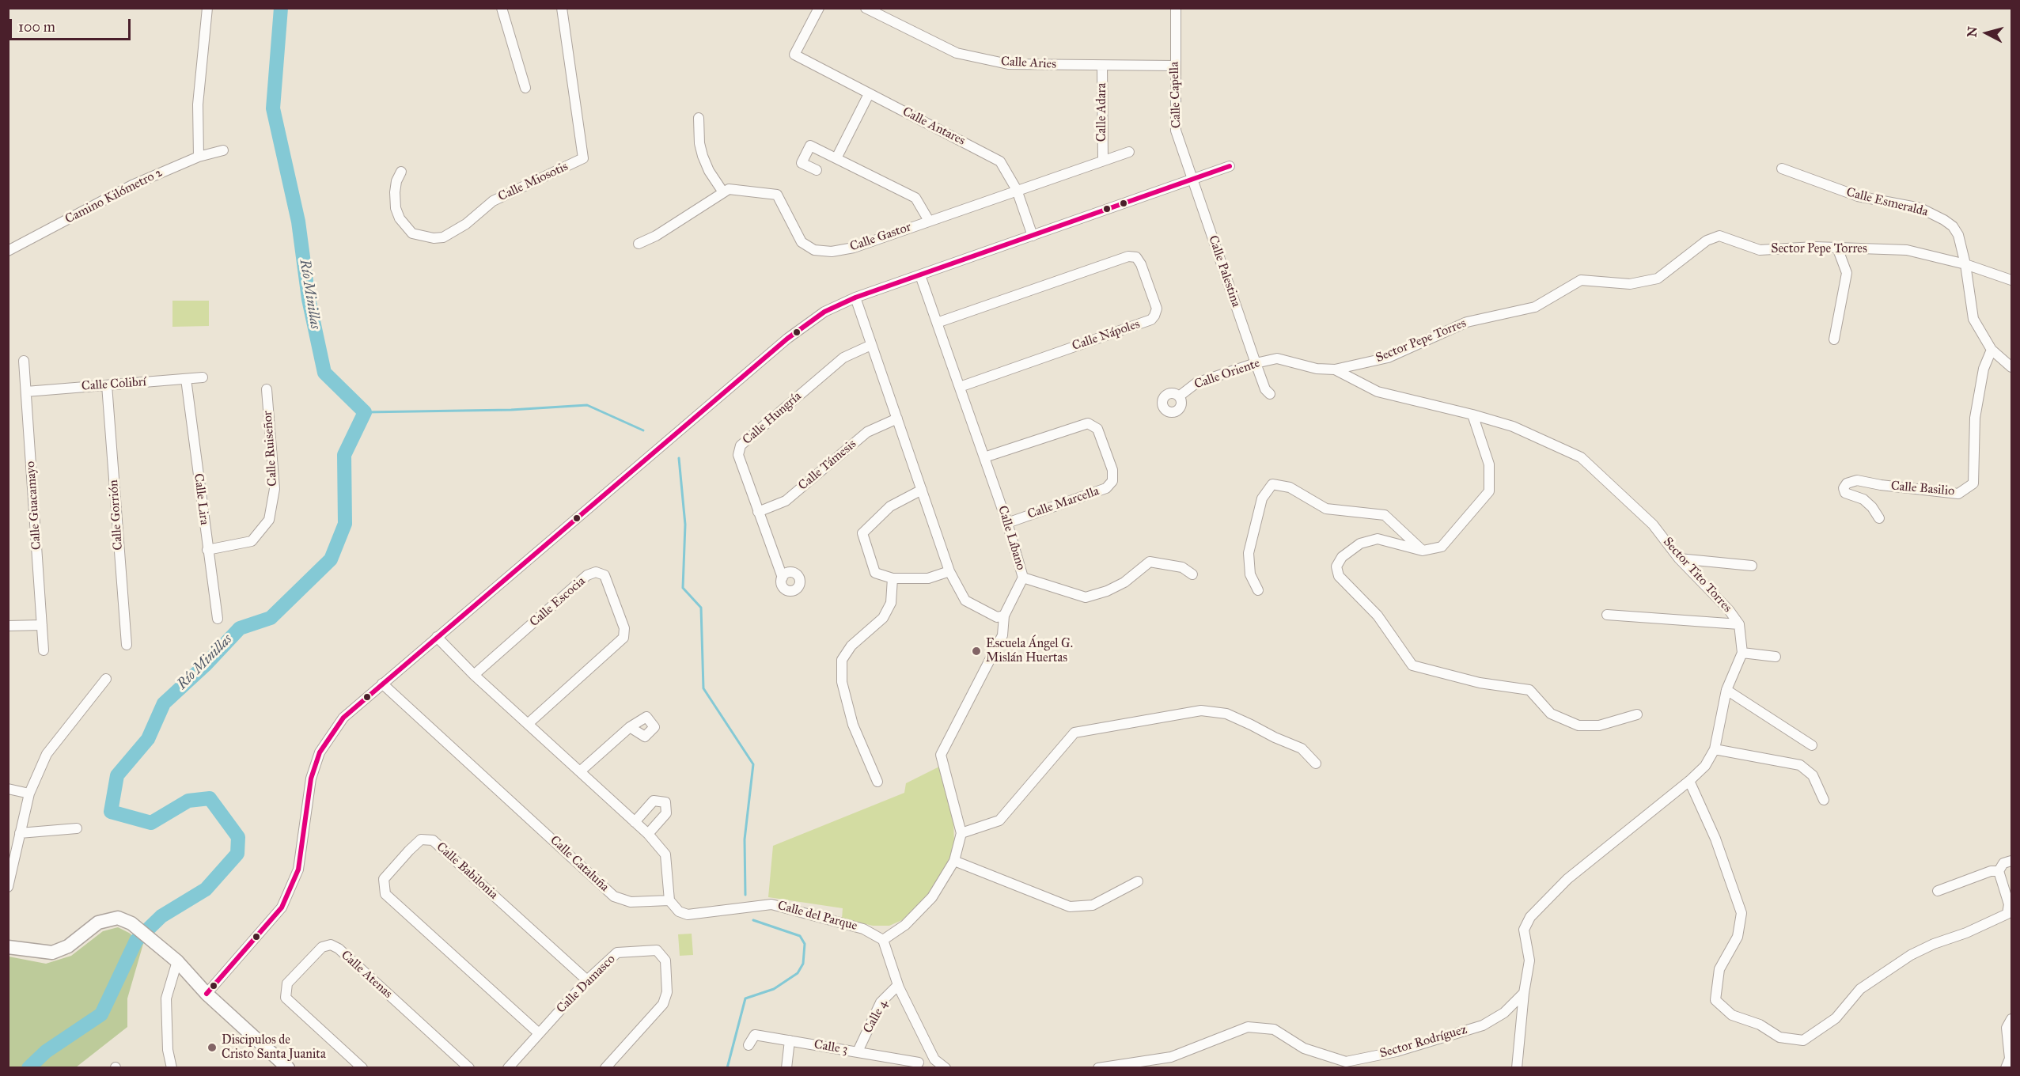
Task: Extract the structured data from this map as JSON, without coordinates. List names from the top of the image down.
{
  "streets": {
    "street": [
      "Calle Aries",
      "Calle Capella",
      "Calle Adara",
      "Calle Antares",
      "Calle Miosotis",
      "Camino Kilómetro 2",
      "Calle Esmeralda",
      "Calle Gastor",
      "Sector Pepe Torres",
      "Calle Palestina",
      "Calle Nápoles",
      "Calle Oriente",
      "Calle Colibrí",
      "Calle Hungría",
      "Calle Ruiseñor",
      "Calle Támesis",
      "Calle Basilio",
      "Calle Lira",
      "Calle Marcella",
      "Calle Guacamayo",
      "Calle Gorrión",
      "Calle Líbano",
      "Sector Tito Torres",
      "Calle Escocia",
      "Calle Cataluña",
      "Calle Babilonia",
      "Calle del Parque",
      "Calle Atenas",
      "Calle Damasco",
      "Calle 4",
      "Sector Rodríguez",
      "Calle 3"
    ]
  },
  "crossings": [
    ["Calle Aries", "Calle Capella"],
    ["Calle Aries", "Calle Adara"],
    ["Calle Capella", "Calle Palestina"],
    ["Calle Adara", "Calle Gastor"],
    ["Calle Antares", "Calle Gastor"],
    ["Calle Esmeralda", "Sector Pepe Torres"],
    ["Calle Esmeralda", "Calle Basilio"],
    ["Sector Pepe Torres", "Calle Oriente"],
    ["Sector Pepe Torres", "Sector Tito Torres"],
    ["Calle Palestina", "Calle Oriente"],
    ["Calle Nápoles", "Calle Líbano"],
    ["Calle Oriente", "Sector Tito Torres"],
    ["Calle Colibrí", "Calle Lira"],
    ["Calle Colibrí", "Calle Guacamayo"],
    ["Calle Colibrí", "Calle Gorrión"],
    ["Calle Hungría", "Calle Támesis"],
    ["Calle Ruiseñor", "Calle Lira"],
    ["Calle Marcella", "Calle Líbano"],
    ["Sector Tito Torres", "Sector Rodríguez"],
    ["Calle Cataluña", "Calle del Parque"],
    ["Calle Babilonia", "Calle Damasco"],
    ["Calle 4", "Calle 3"]
  ],
  "water": ["Río Minillas"],
  "places": ["Escuela Ángel G. Mislán Huertas", "Discipulos de Cristo Santa Juanita"],
  "scale_bar": "100 m",
  "north": "left"
}
